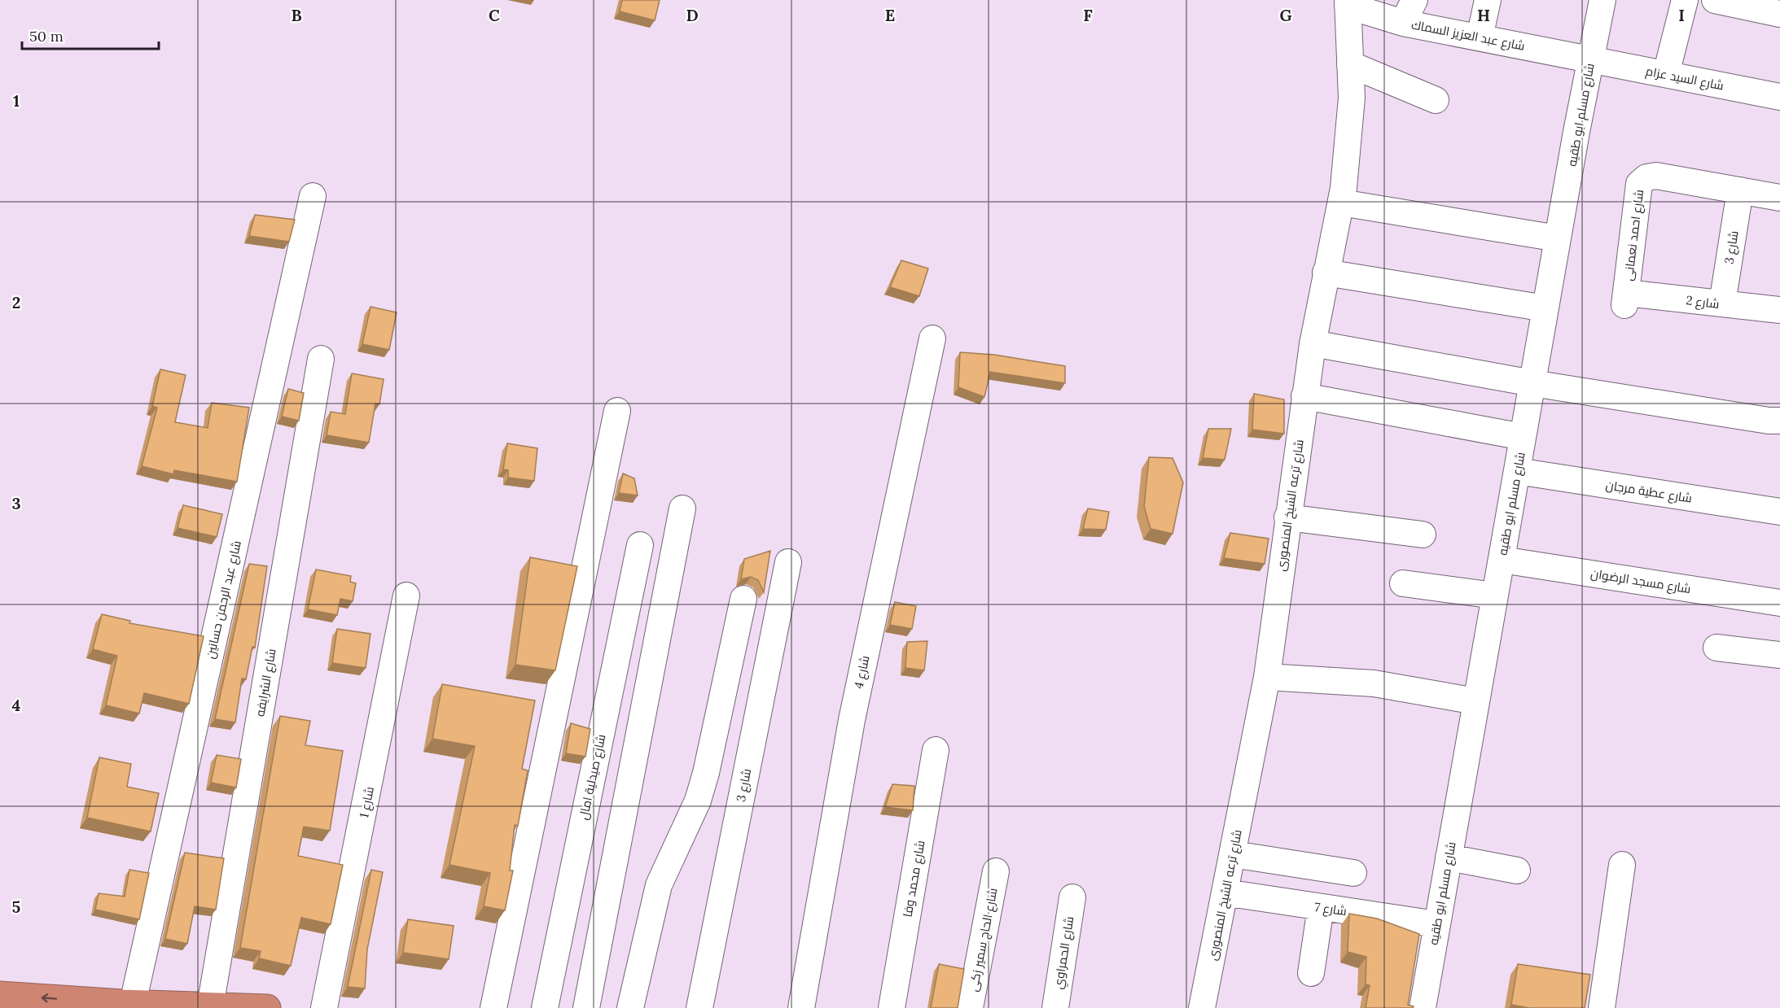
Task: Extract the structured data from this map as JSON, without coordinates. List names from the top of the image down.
{
  "streets": {
    "street": [
      "شارع عبد العزيز السماك",
      "شارع السيد عزام",
      "شارع مسلم ابو طقيه",
      "شارع احمد نعمانى",
      "شارع 3",
      "شارع 2",
      "شارع عطية مرجان",
      "شارع ترعه الشيخ المنصورى",
      "شارع مسجد الرضوان",
      "شارع عبد الرحمن حسانين",
      "شارع 4",
      "شارع الشرايفه",
      "شارع صيدلية امال",
      "شارع 1",
      "شارع محمد وفا",
      "شارع 7",
      "شارع الحاج سمير زكى",
      "شارع الحمراوي"
    ]
  },
  "crossings": [
    ["شارع عبد العزيز السماك", "شارع السيد عزام"],
    ["شارع عبد العزيز السماك", "شارع مسلم ابو طقيه"],
    ["شارع عبد العزيز السماك", "شارع ترعه الشيخ المنصورى"],
    ["شارع السيد عزام", "شارع مسلم ابو طقيه"],
    ["شارع مسلم ابو طقيه", "شارع عطية مرجان"],
    ["شارع مسلم ابو طقيه", "شارع مسجد الرضوان"],
    ["شارع مسلم ابو طقيه", "شارع 7"],
    ["شارع احمد نعمانى", "شارع 3"],
    ["شارع احمد نعمانى", "شارع 2"],
    ["شارع 3", "شارع 2"],
    ["شارع ترعه الشيخ المنصورى", "شارع 7"]
  ],
  "scale_bar": "50 m",
  "grid": {
    "columns": [
      "B",
      "C",
      "D",
      "E",
      "F",
      "G",
      "H",
      "I"
    ],
    "rows": [
      "1",
      "2",
      "3",
      "4",
      "5"
    ]
  }
}
